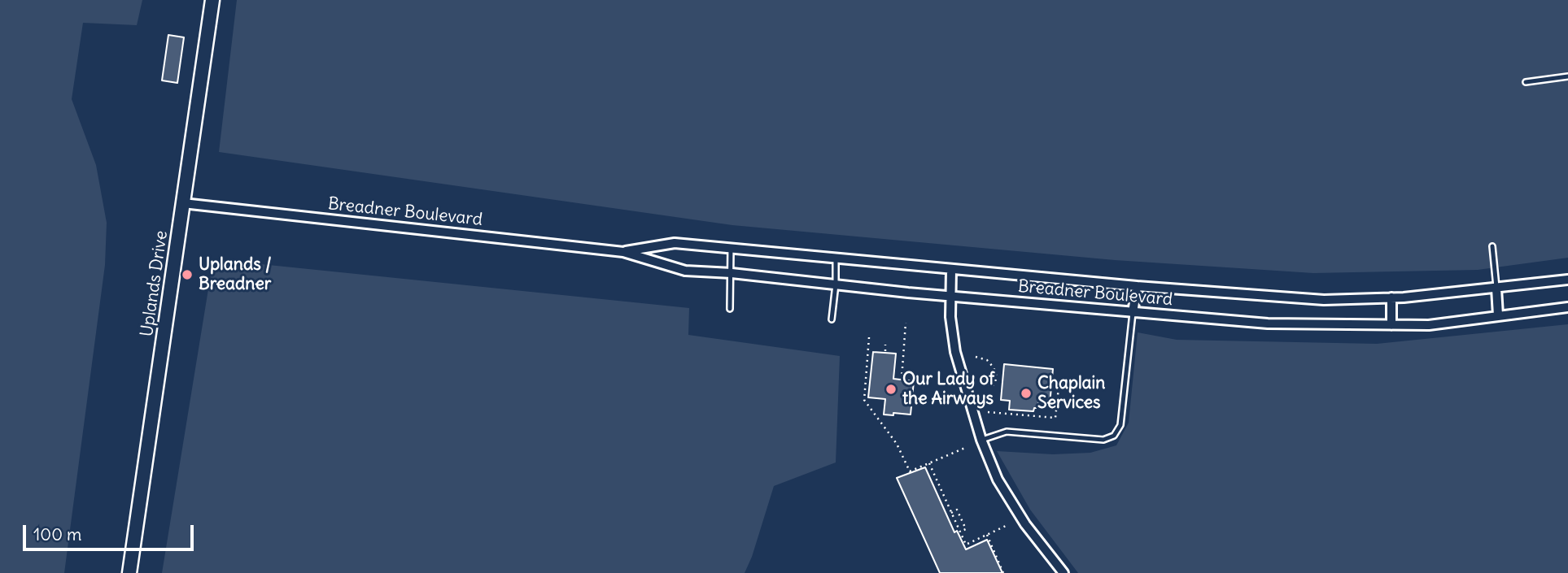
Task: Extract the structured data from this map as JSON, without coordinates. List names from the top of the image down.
{
  "streets": {
    "main road": ["Uplands Drive"],
    "street": ["Breadner Boulevard"]
  },
  "crossings": [
    ["Breadner Boulevard", "Uplands Drive"]
  ],
  "places": ["Uplands / Breadner", "Our Lady of the Airways", "Chaplain Services"],
  "scale_bar": "100 m"
}
